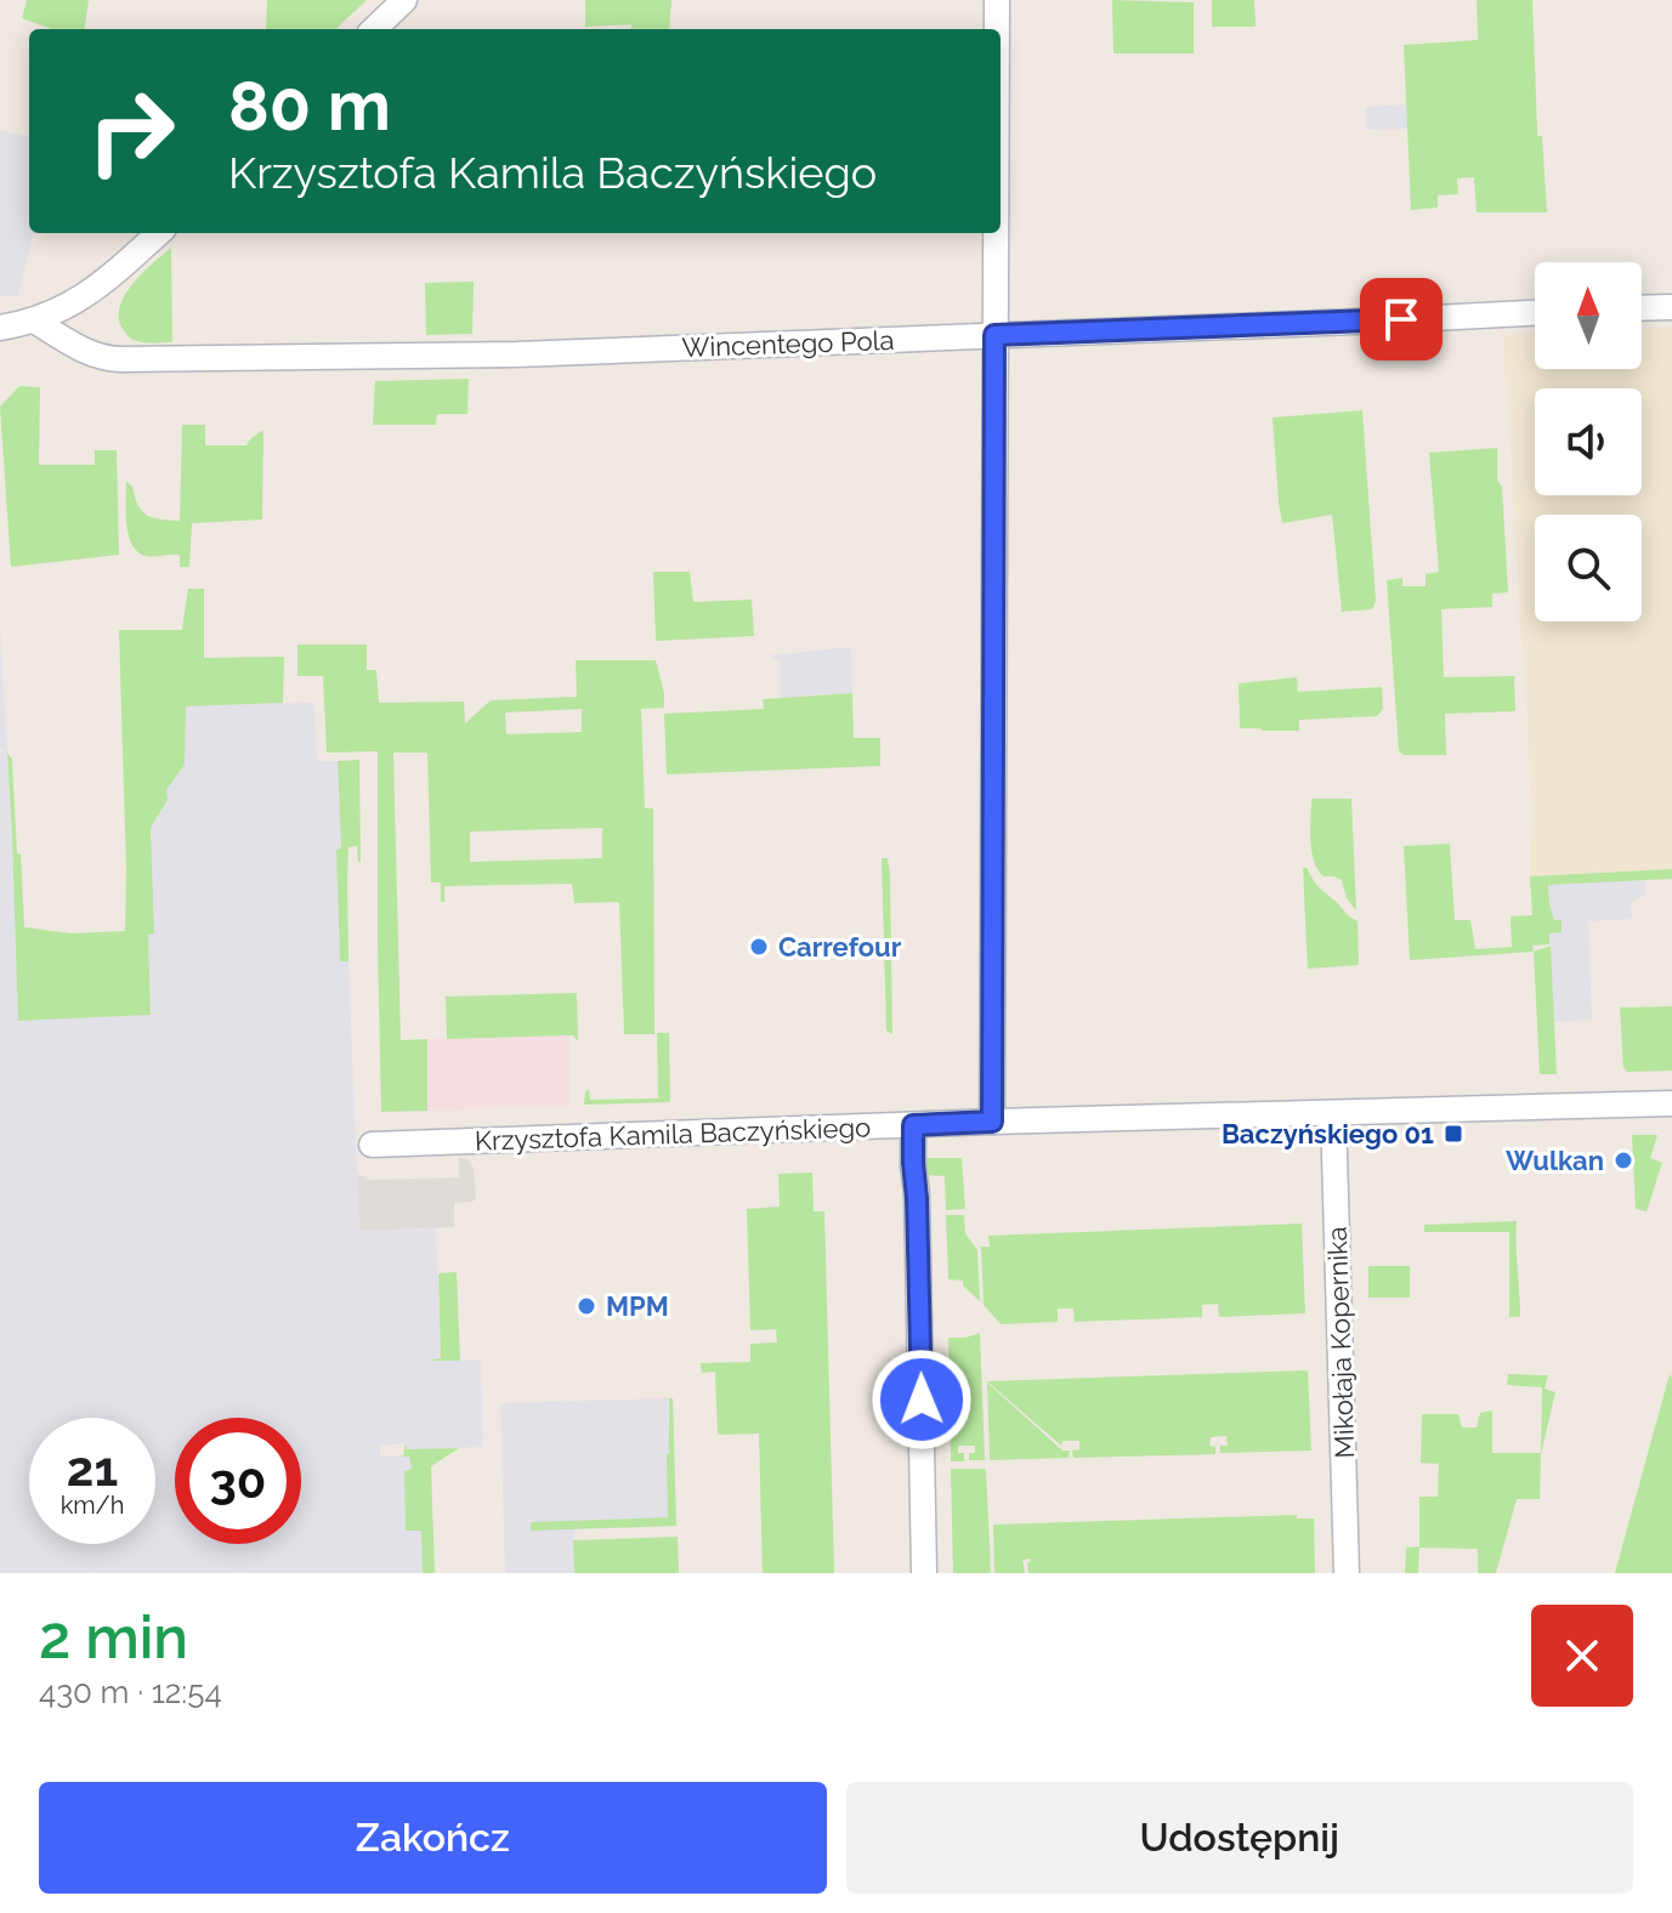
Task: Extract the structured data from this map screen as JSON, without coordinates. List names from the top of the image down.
{
  "streets": {
    "street": ["Wincentego Pola", "Krzysztofa Kamila Baczyńskiego", "Mikołaja Kopernika"]
  },
  "crossings": [
    ["Krzysztofa Kamila Baczyńskiego", "Mikołaja Kopernika"]
  ],
  "places": {
    "other": ["Carrefour", "Wulkan", "MPM"],
    "transit": ["Baczyńskiego 01"]
  },
  "north": "top",
  "page": {
    "turn": ["80 m", "Krzysztofa Kamila Baczyńskiego"],
    "speed": "21 km/h",
    "limit": "30",
    "heading": ["2 min", "430 m · 12:54"],
    "buttons": ["Zakończ", "Udostępnij"]
  }
}
